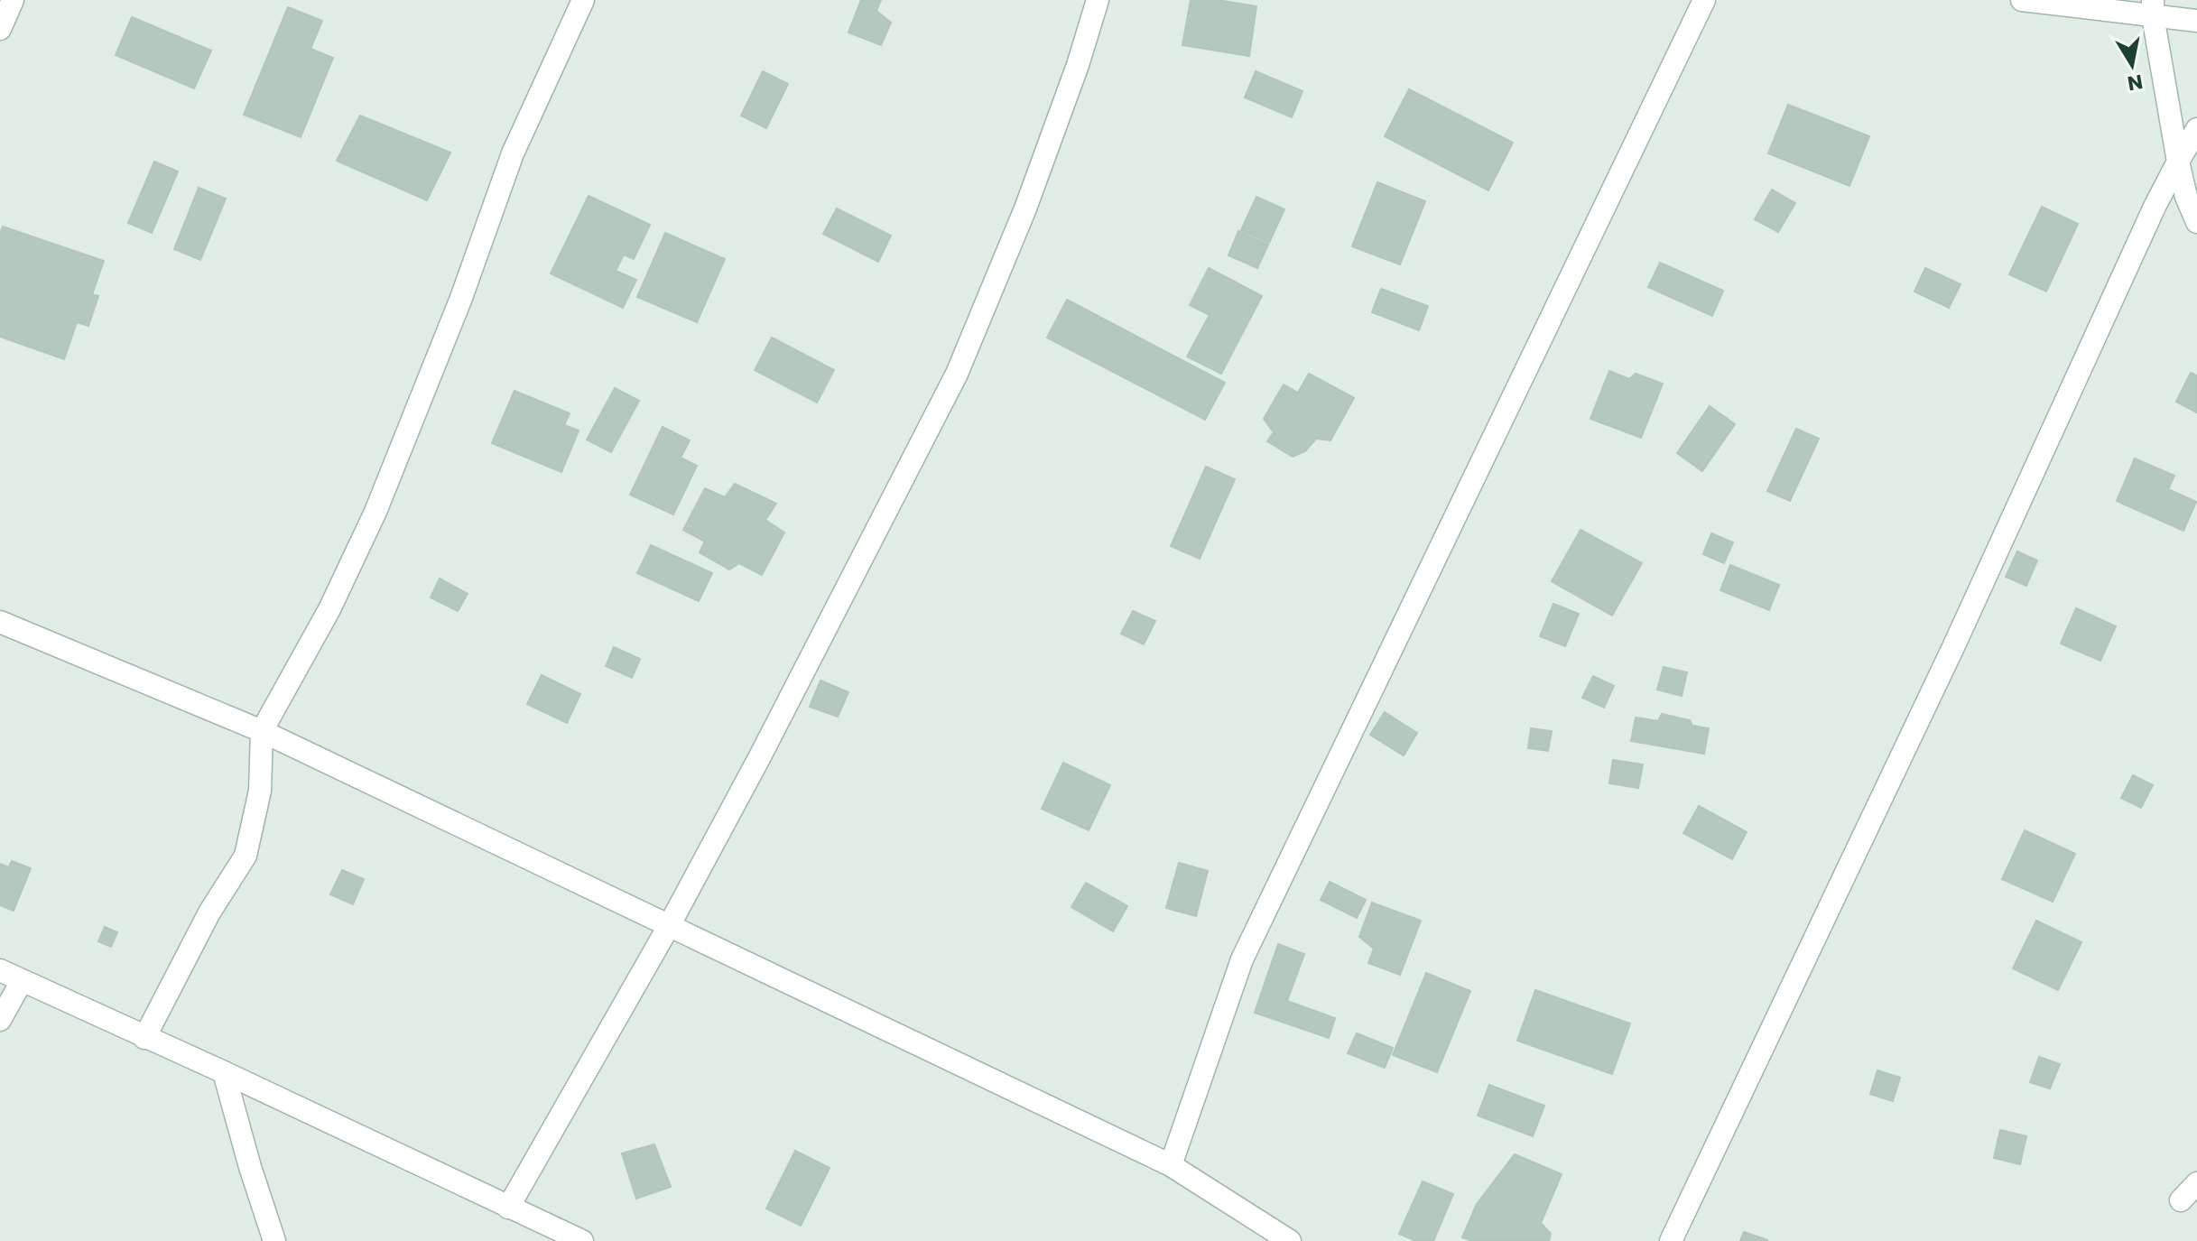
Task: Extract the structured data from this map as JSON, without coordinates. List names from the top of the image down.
{
  "north": "bottom"
}
